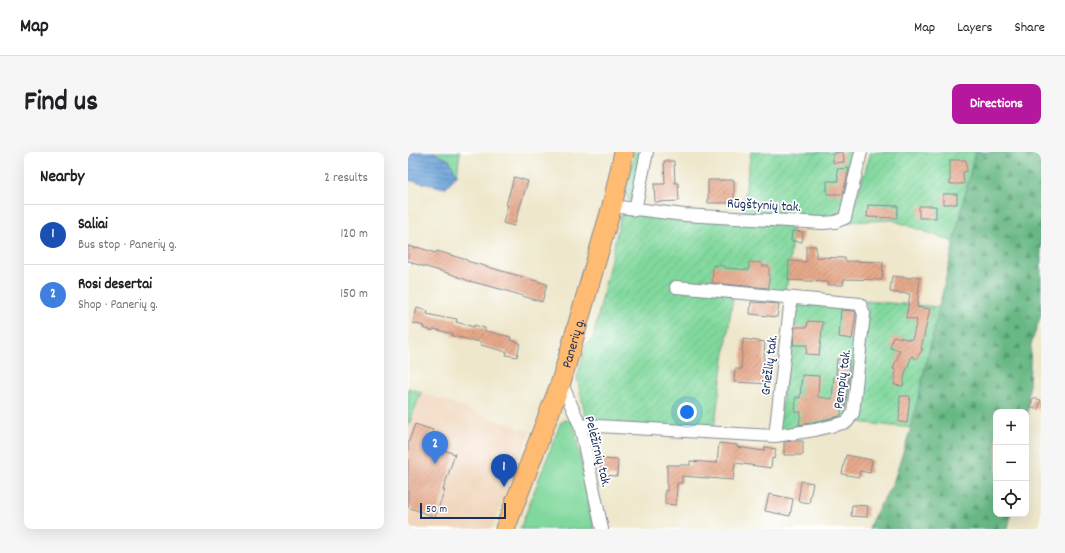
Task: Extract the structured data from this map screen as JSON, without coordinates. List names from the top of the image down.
{
  "streets": {
    "main road": ["Panerių g."],
    "street": [
      "Rūgštynių tak.",
      "Griežlių tak.",
      "Pempių tak.",
      "Pelėžirnių tak."
    ]
  },
  "crossings": [
    ["Rūgštynių tak.", "Panerių g."],
    ["Panerių g.", "Pelėžirnių tak."],
    ["Griežlių tak.", "Pempių tak."],
    ["Pempių tak.", "Pelėžirnių tak."]
  ],
  "scale_bar": "50 m",
  "page": {
    "header": "Map",
    "nav": ["Map", "Layers", "Share"],
    "title": "Find us",
    "buttons": "Directions",
    "heading": ["Nearby", "2 results"],
    "list": [
      {
        "mark": "1",
        "name": "Saliai",
        "note": "Bus stop · Panerių g.",
        "value": "120 m"
      },
      {
        "mark": "2",
        "name": "Rosi desertai",
        "note": "Shop · Panerių g.",
        "value": "150 m"
      }
    ],
    "map_buttons": ["+", "−"],
    "pins": ["2", "1"],
    "scale": "50 m"
  }
}
